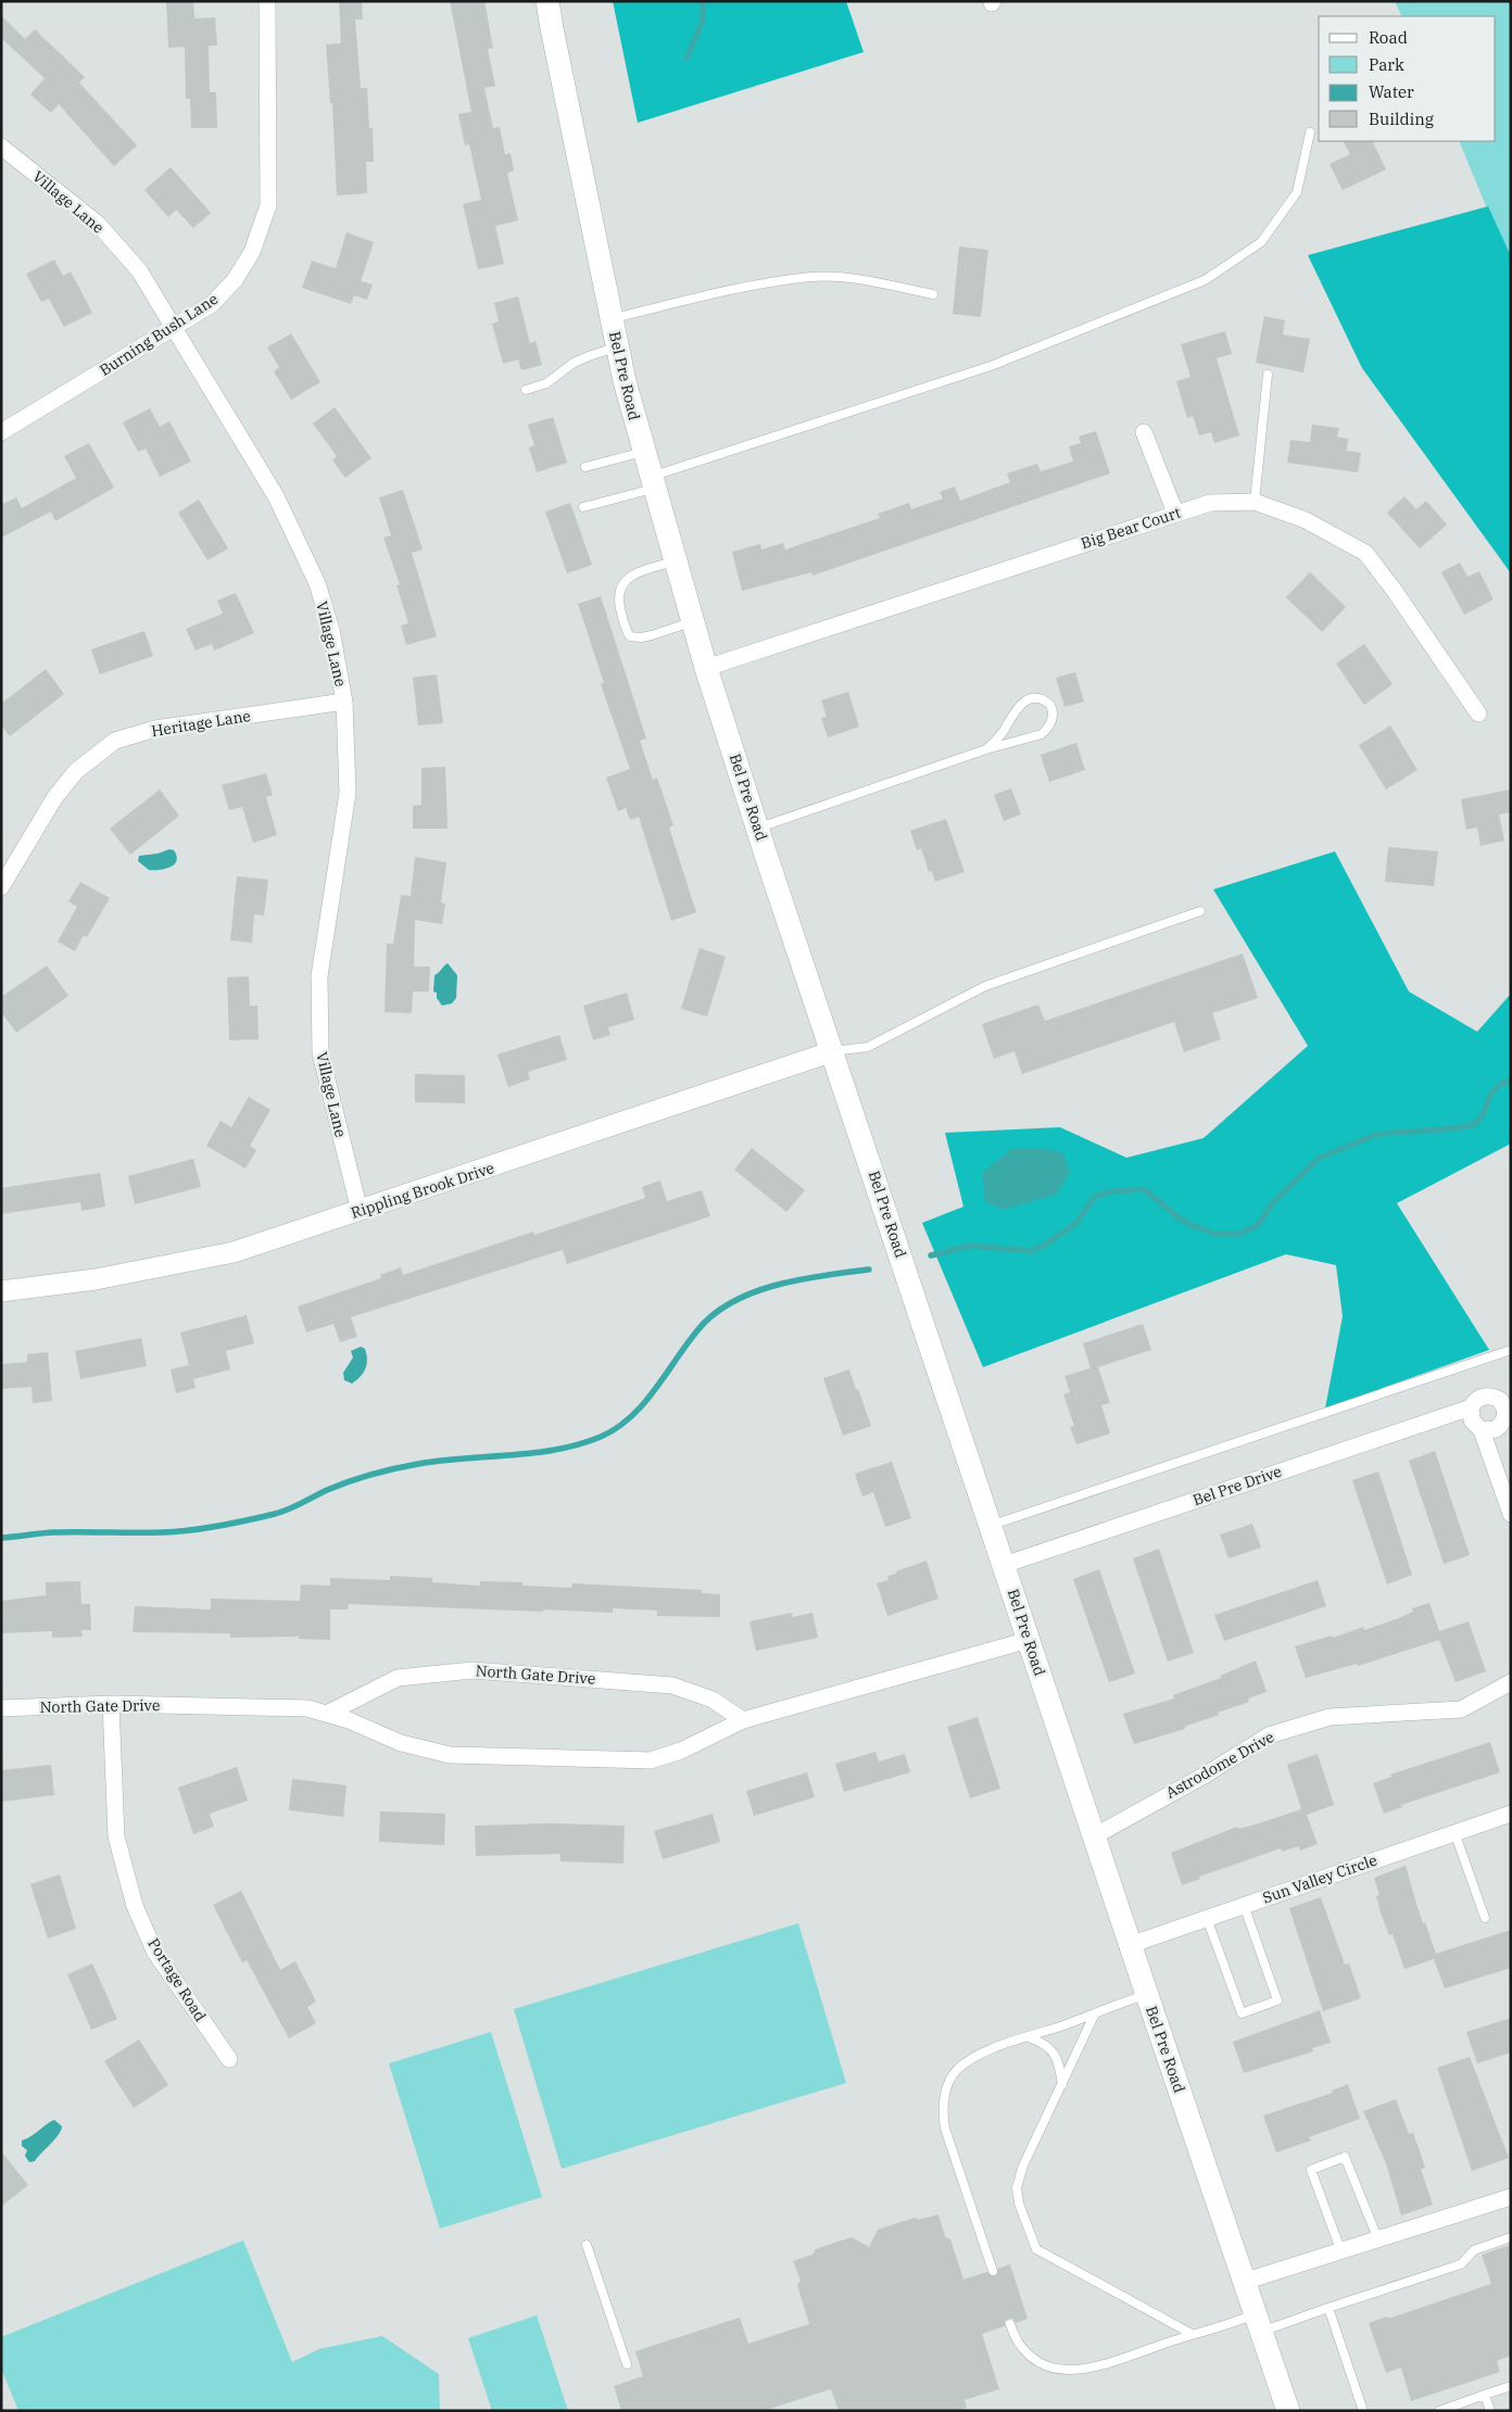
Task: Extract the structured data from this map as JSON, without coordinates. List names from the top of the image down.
{
  "streets": {
    "main road": ["Bel Pre Road"],
    "street": [
      "Village Lane",
      "Burning Bush Lane",
      "Big Bear Court",
      "Heritage Lane",
      "Rippling Brook Drive",
      "Bel Pre Drive",
      "North Gate Drive",
      "Astrodome Drive",
      "Sun Valley Circle",
      "Portage Road"
    ]
  },
  "crossings": [
    ["Village Lane", "Burning Bush Lane"],
    ["Village Lane", "Heritage Lane"],
    ["Village Lane", "Rippling Brook Drive"],
    ["Bel Pre Road", "Big Bear Court"],
    ["Bel Pre Road", "Rippling Brook Drive"],
    ["Bel Pre Road", "Bel Pre Drive"],
    ["Bel Pre Road", "North Gate Drive"],
    ["Bel Pre Road", "Astrodome Drive"],
    ["Bel Pre Road", "Sun Valley Circle"],
    ["North Gate Drive", "Portage Road"]
  ],
  "legend": [
    "Road",
    "Park",
    "Water",
    "Building"
  ]
}
